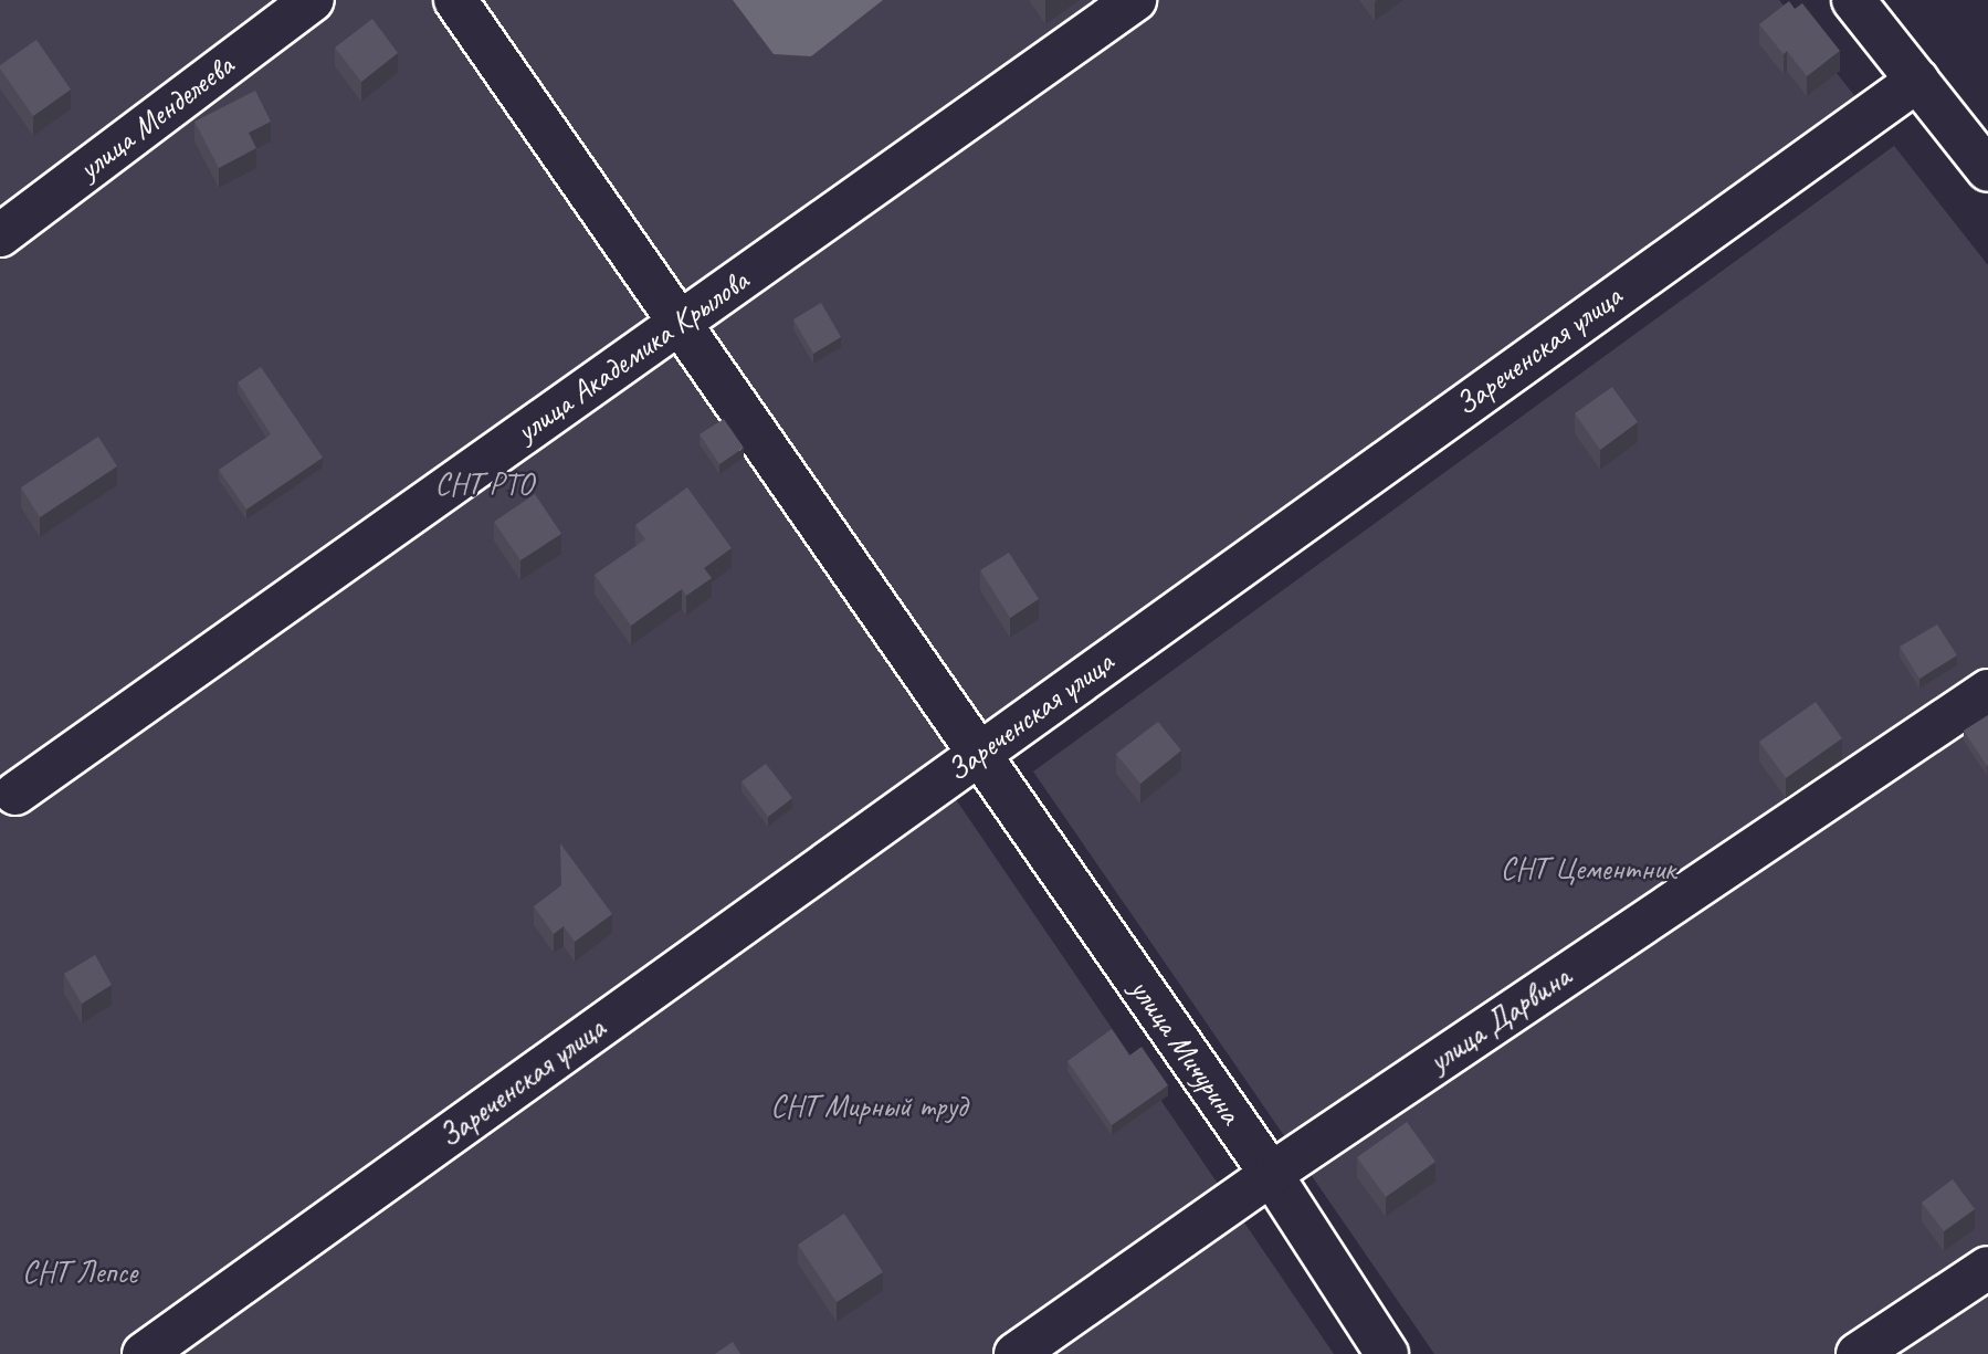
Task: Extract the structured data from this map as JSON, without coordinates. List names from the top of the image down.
{
  "streets": {
    "street": [
      "улица Менделеева",
      "Зареченская улица",
      "улица Академика Крылова",
      "улица Дарвина",
      "улица Мичурина"
    ]
  },
  "crossings": [
    ["Зареченская улица", "улица Мичурина"],
    ["улица Академика Крылова", "улица Мичурина"],
    ["улица Дарвина", "улица Мичурина"]
  ],
  "parks": [
    "СНТ РТО",
    "СНТ Цементник",
    "СНТ Мирный труд",
    "СНТ Лепсе"
  ]
}
